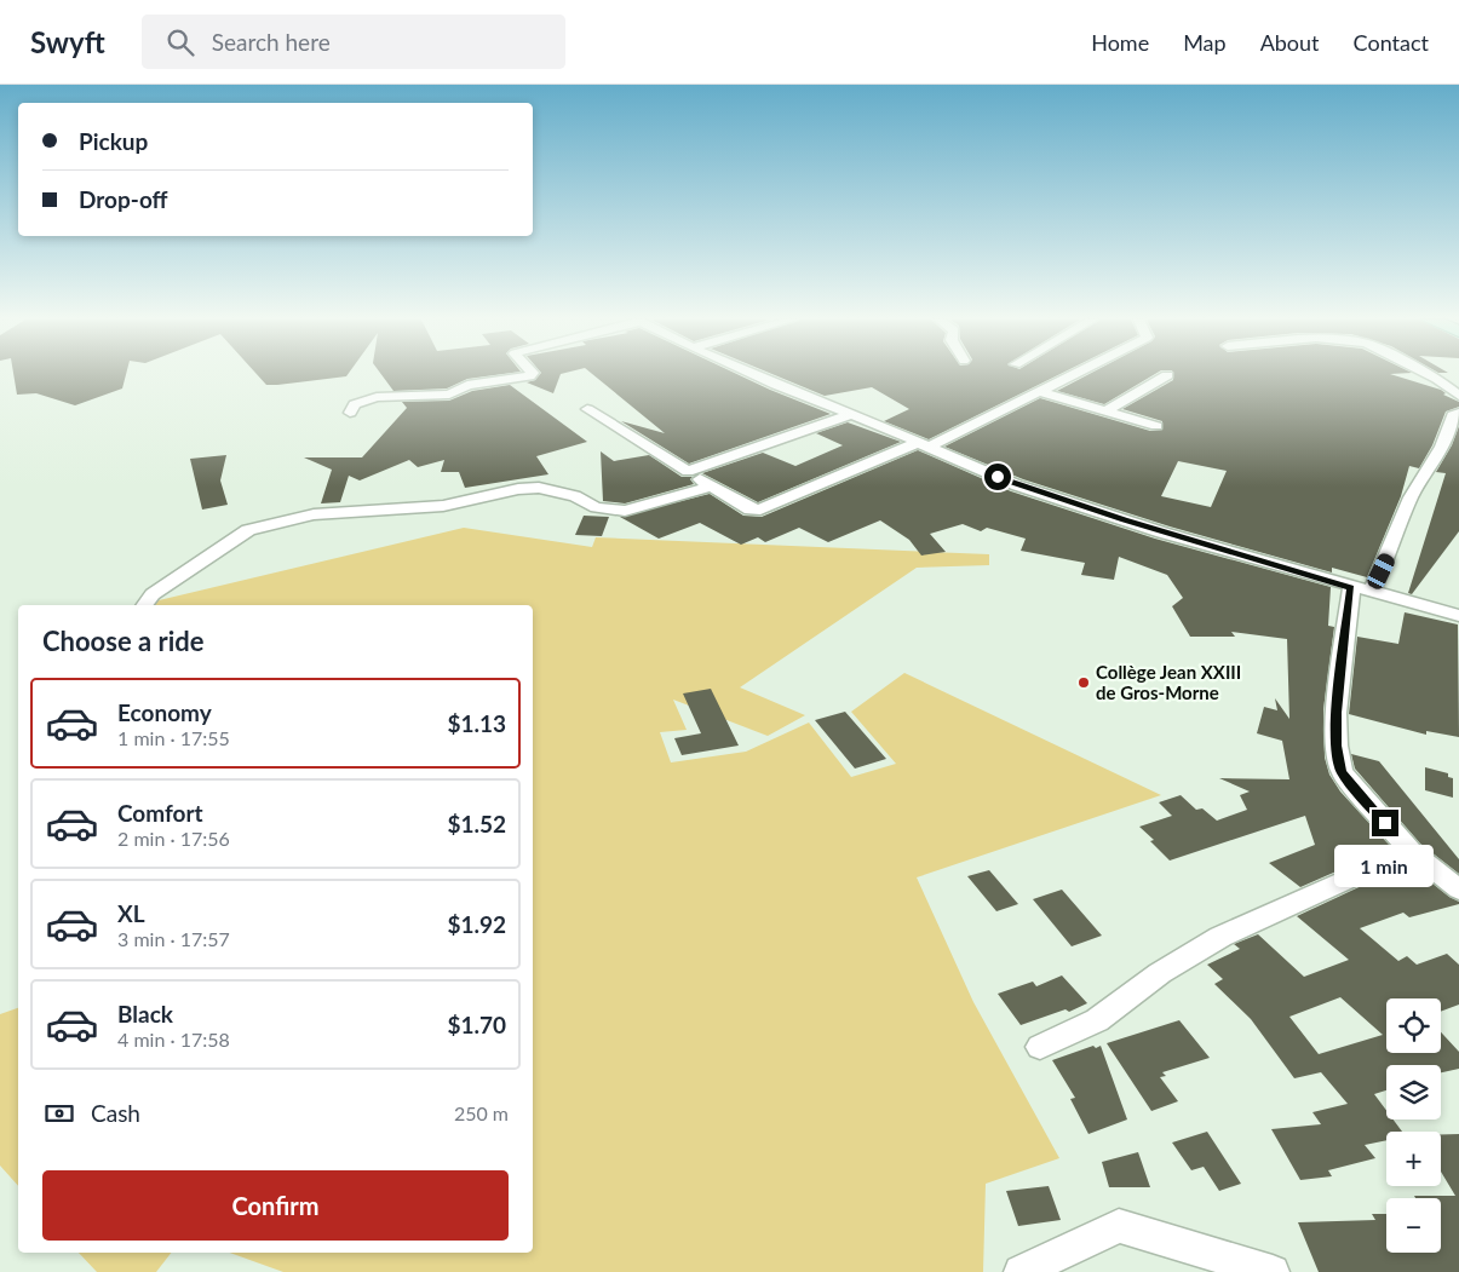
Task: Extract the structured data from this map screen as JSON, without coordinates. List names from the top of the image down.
{
  "places": ["Collège Jean XXIII de Gros-Morne"],
  "page": {
    "header": "Swyft",
    "search": "Search here",
    "nav": [
      "Home",
      "Map",
      "About",
      "Contact"
    ],
    "banner": ["Pickup", "Drop-off"],
    "heading": "Choose a ride",
    "list": [
      {
        "name": "Economy",
        "note": "1 min · 17:55",
        "value": "$1.13"
      },
      {
        "name": "Comfort",
        "note": "2 min · 17:56",
        "value": "$1.52"
      },
      {
        "name": "XL",
        "note": "3 min · 17:57",
        "value": "$1.92"
      },
      {
        "name": "Black",
        "note": "4 min · 17:58",
        "value": "$1.70"
      }
    ],
    "bubble": "1 min",
    "map_buttons": ["+", "−"],
    "pay": ["Cash", "250 m"],
    "buttons": "Confirm"
  }
}
